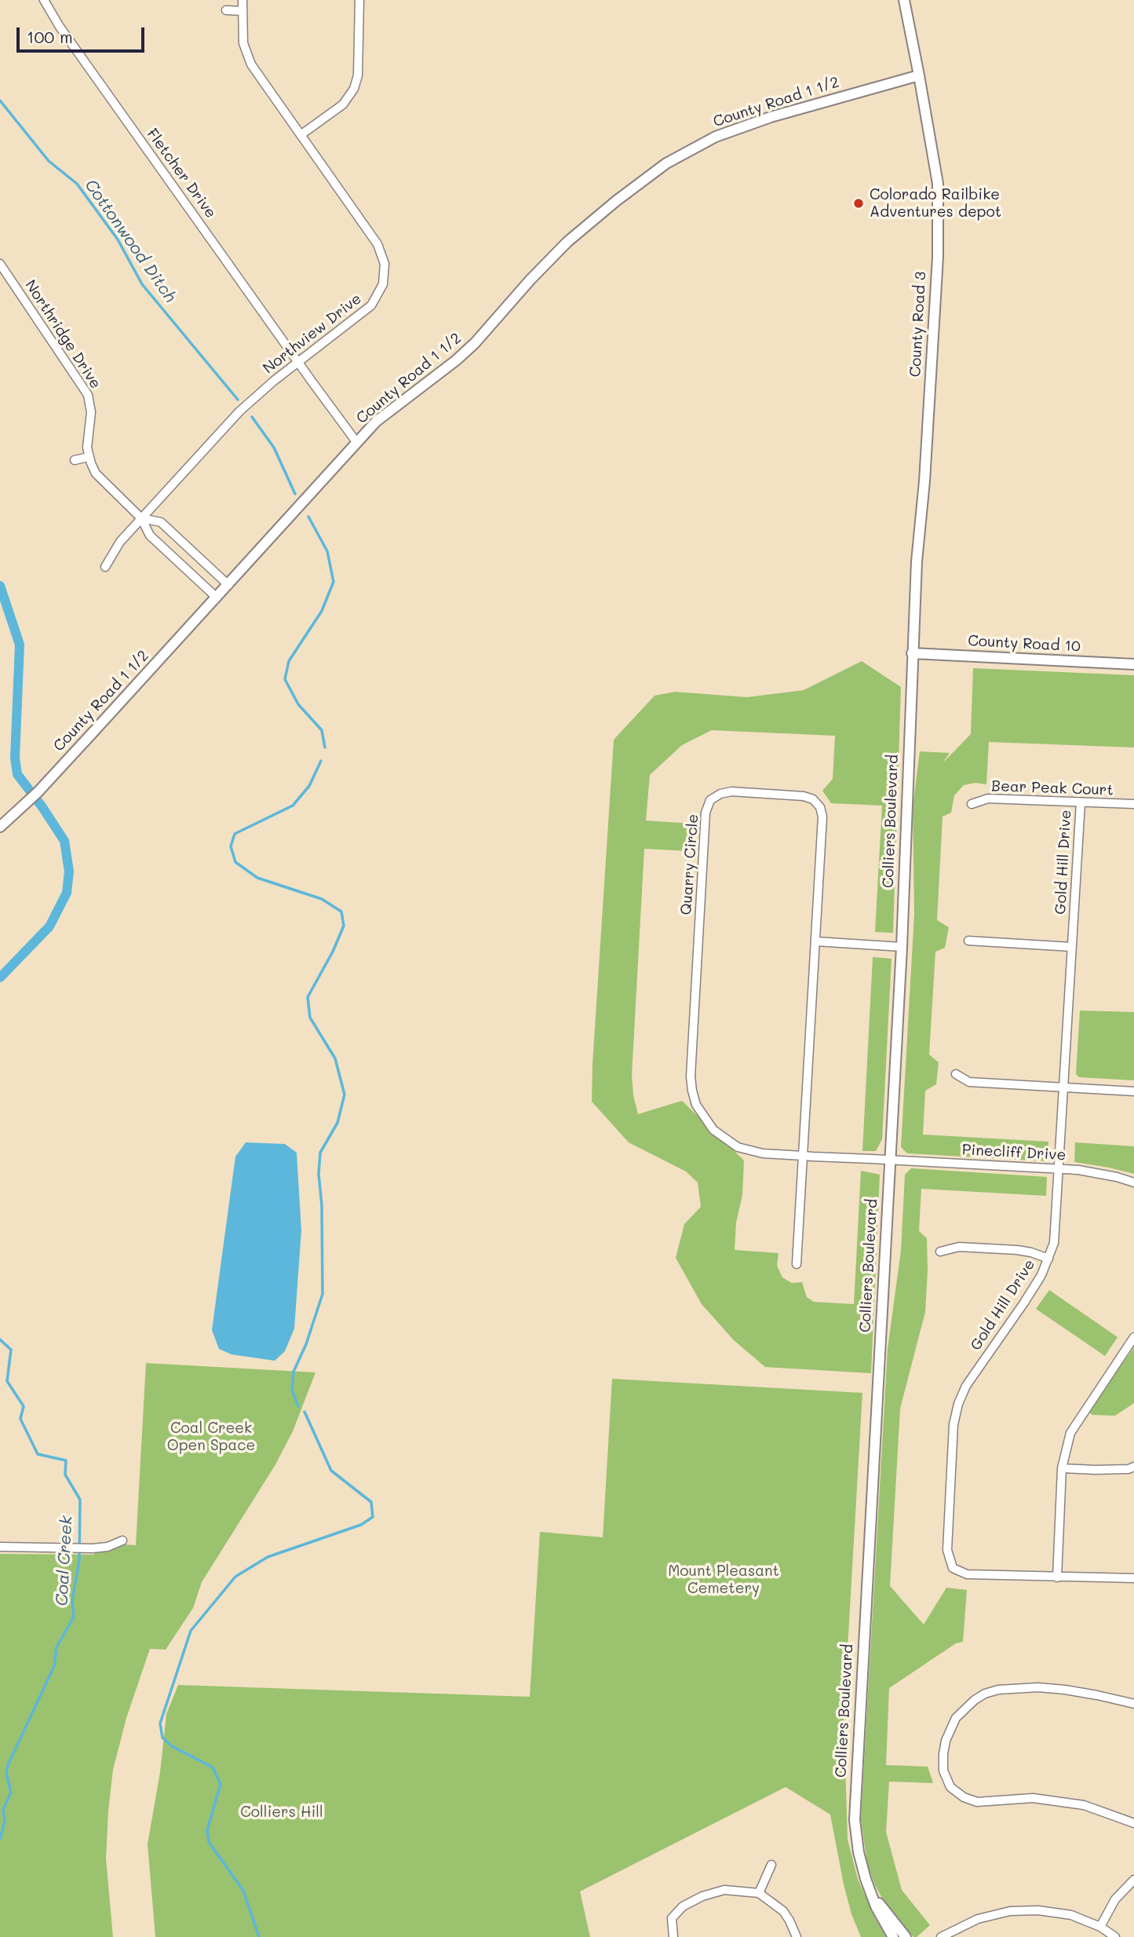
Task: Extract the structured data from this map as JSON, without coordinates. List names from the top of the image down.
{
  "streets": {
    "street": [
      "County Road 1 1/2",
      "Fletcher Drive",
      "County Road 3",
      "Northview Drive",
      "Northridge Drive",
      "County Road 10",
      "Bear Peak Court",
      "Colliers Boulevard",
      "Gold Hill Drive",
      "Quarry Circle",
      "Pinecliff Drive"
    ]
  },
  "crossings": [
    ["County Road 1 1/2", "Fletcher Drive"],
    ["County Road 1 1/2", "County Road 3"],
    ["County Road 1 1/2", "Northridge Drive"],
    ["Fletcher Drive", "Northview Drive"],
    ["County Road 3", "County Road 10"],
    ["County Road 3", "Colliers Boulevard"],
    ["Northview Drive", "Northridge Drive"],
    ["County Road 10", "Colliers Boulevard"],
    ["Bear Peak Court", "Gold Hill Drive"],
    ["Colliers Boulevard", "Quarry Circle"],
    ["Colliers Boulevard", "Pinecliff Drive"],
    ["Gold Hill Drive", "Pinecliff Drive"],
    ["Quarry Circle", "Pinecliff Drive"]
  ],
  "water": ["Cottonwood Ditch", "Coal Creek"],
  "parks": ["Coal Creek Open Space", "Mount Pleasant Cemetery", "Colliers Hill"],
  "places": ["Colorado Railbike Adventures depot"],
  "scale_bar": "100 m"
}
